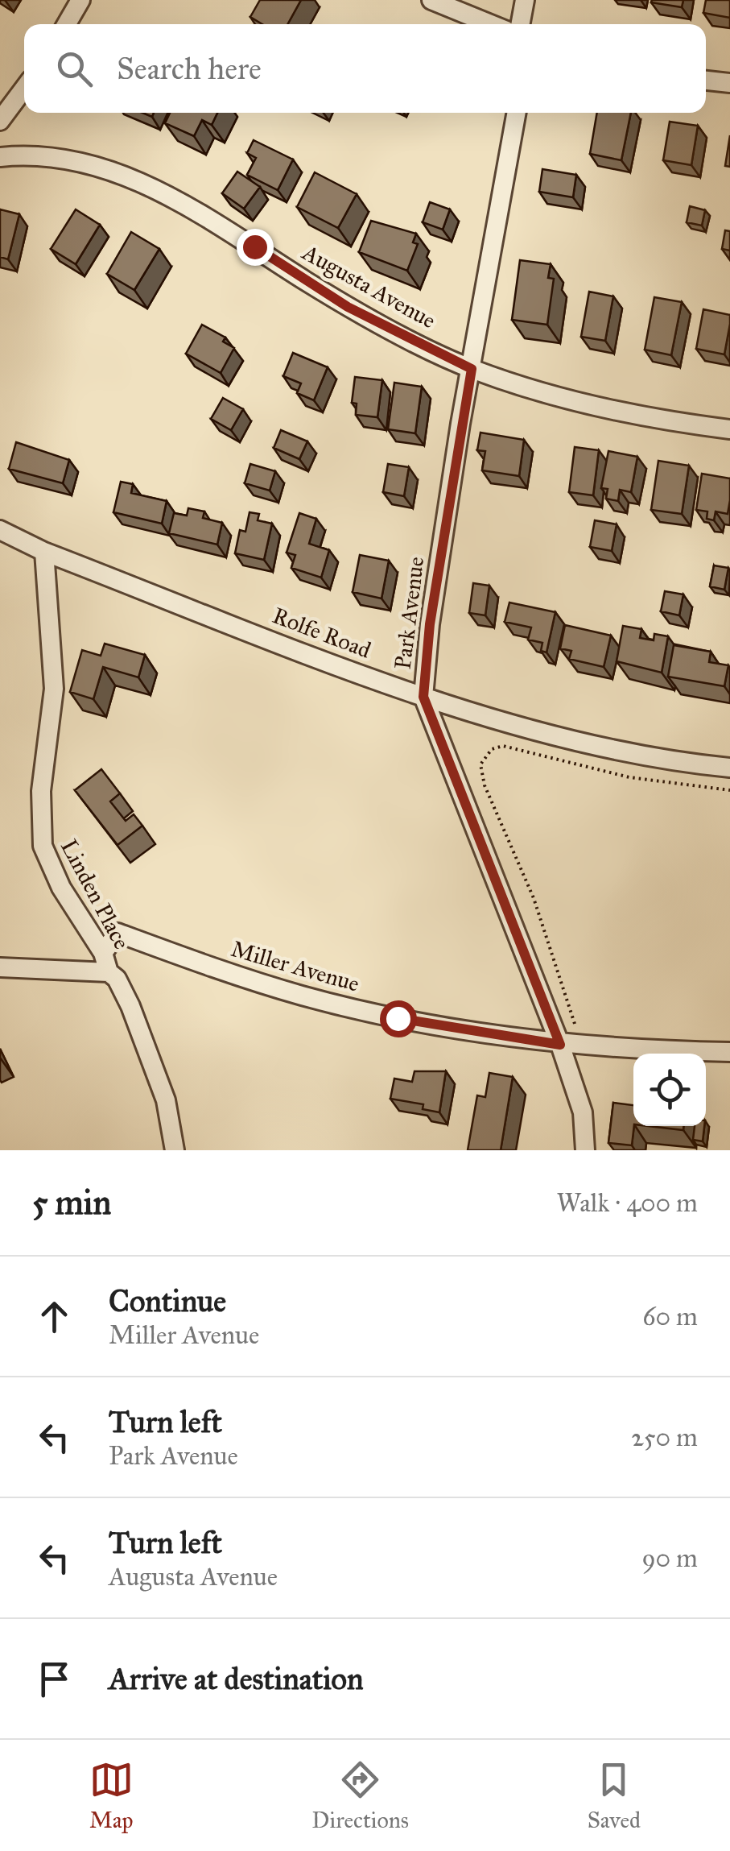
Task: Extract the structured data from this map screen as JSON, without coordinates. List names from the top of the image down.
{
  "streets": {
    "street": [
      "Augusta Avenue",
      "Park Avenue",
      "Rolfe Road",
      "Linden Place",
      "Miller Avenue"
    ]
  },
  "crossings": [
    ["Augusta Avenue", "Park Avenue"],
    ["Park Avenue", "Rolfe Road"],
    ["Park Avenue", "Miller Avenue"],
    ["Rolfe Road", "Linden Place"],
    ["Linden Place", "Miller Avenue"]
  ],
  "page": {
    "search": "Search here",
    "heading": ["5 min", "Walk · 400 m"],
    "list": [
      ["Continue", "Miller Avenue", "60 m"],
      ["Turn left", "Park Avenue", "250 m"],
      ["Turn left", "Augusta Avenue", "90 m"],
      "Arrive at destination"
    ],
    "nav": ["Map", "Directions", "Saved"]
  }
}
